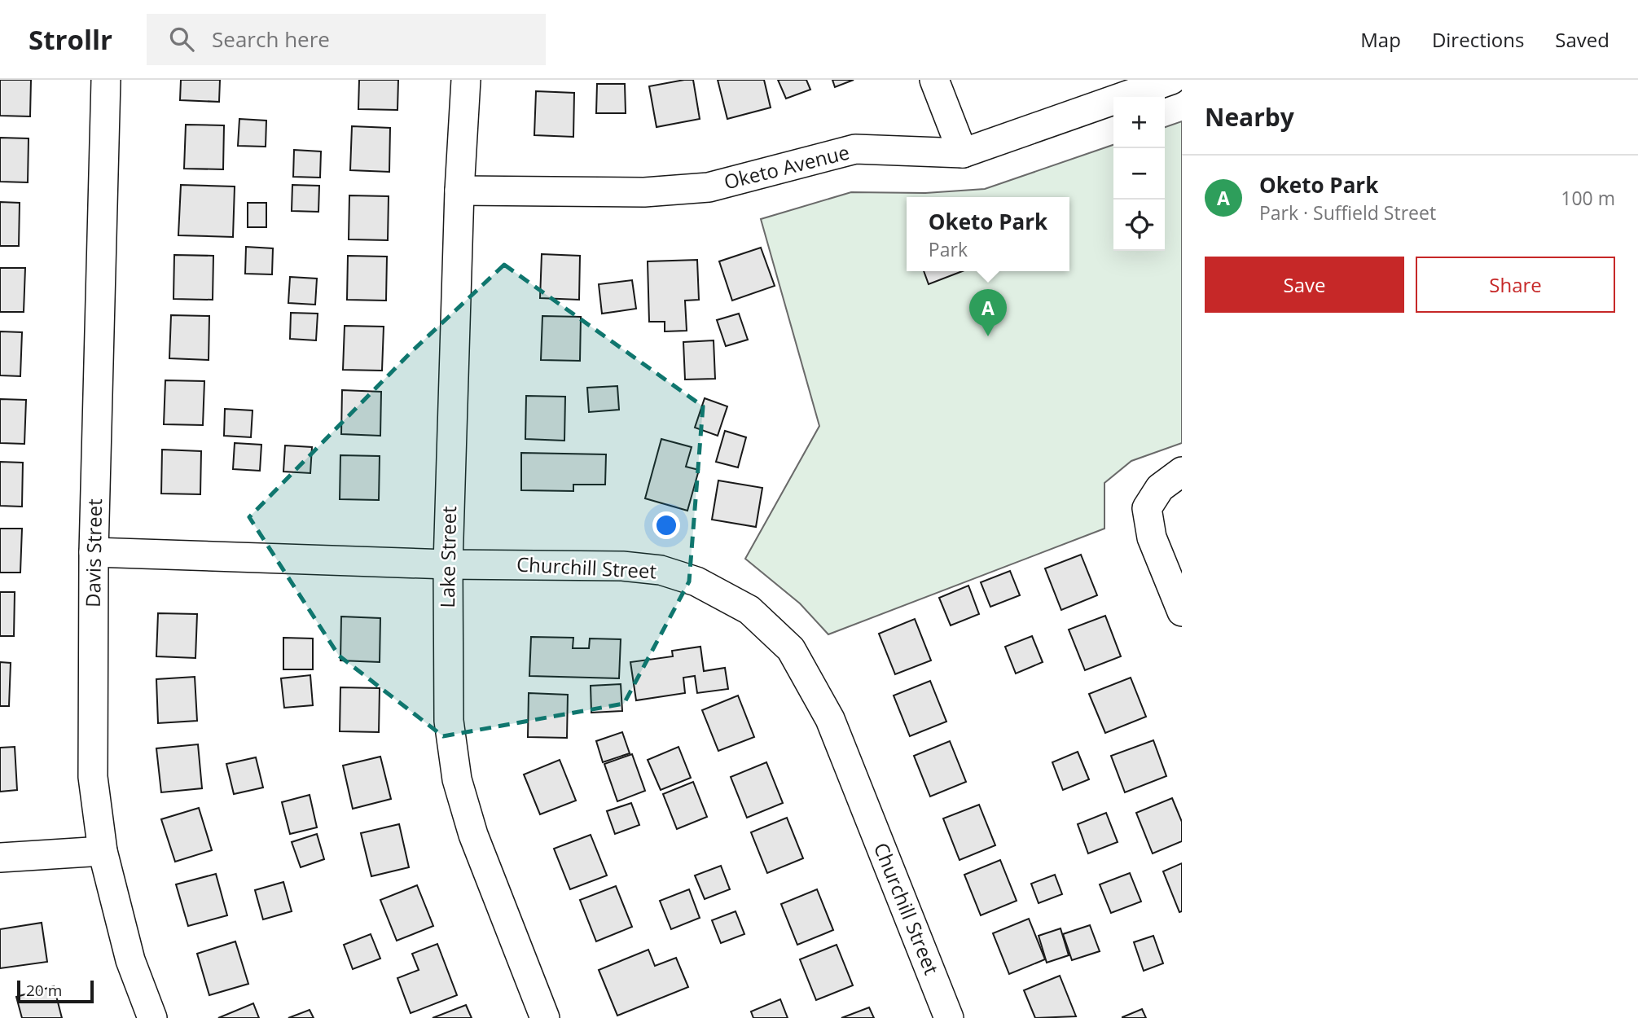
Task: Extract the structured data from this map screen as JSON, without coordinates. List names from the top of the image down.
{
  "streets": {
    "street": [
      "Oketo Avenue",
      "Davis Street",
      "Lake Street",
      "Churchill Street"
    ]
  },
  "crossings": [
    ["Oketo Avenue", "Lake Street"],
    ["Davis Street", "Churchill Street"],
    ["Lake Street", "Churchill Street"]
  ],
  "scale_bar": "20 m",
  "page": {
    "header": "Strollr",
    "search": "Search here",
    "nav": ["Map", "Directions", "Saved"],
    "heading": "Nearby",
    "map_buttons": ["+", "−"],
    "list": [
      {
        "mark": "A",
        "name": "Oketo Park",
        "note": "Park · Suffield Street",
        "value": "100 m"
      }
    ],
    "popup": ["Oketo Park", "Park"],
    "buttons": ["Save", "Share"],
    "pins": "A",
    "scale": "20 m"
  }
}
